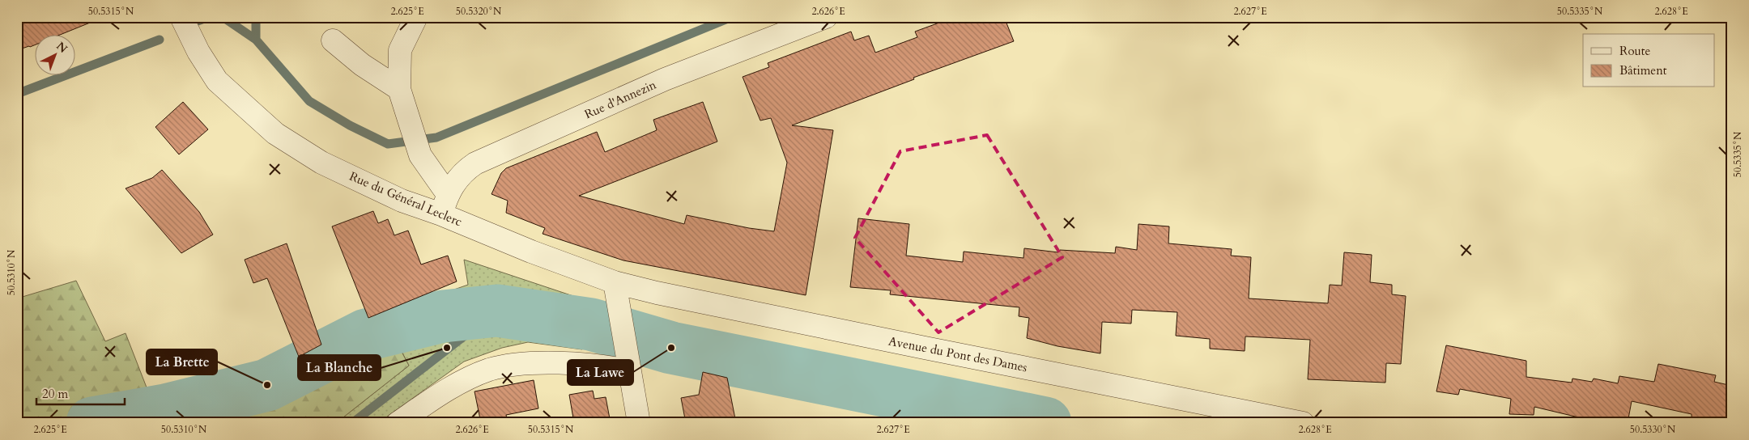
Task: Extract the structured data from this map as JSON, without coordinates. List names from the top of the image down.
{
  "streets": {
    "street": ["Rue d'Annezin", "Rue du Général Leclerc", "Avenue du Pont des Dames"]
  },
  "crossings": [
    ["Rue d'Annezin", "Rue du Général Leclerc"],
    ["Rue du Général Leclerc", "Avenue du Pont des Dames"]
  ],
  "places": ["La Blanche", "La Lawe", "La Brette"],
  "legend": ["Route", "Bâtiment"],
  "scale_bar": "20 m",
  "north": "top right",
  "coordinates": [
    "50.5315°N",
    "2.625°E",
    "50.5320°N",
    "2.626°E",
    "2.627°E",
    "50.5335°N",
    "2.628°E",
    "50.5310°N",
    "50.5330°N"
  ]
}
